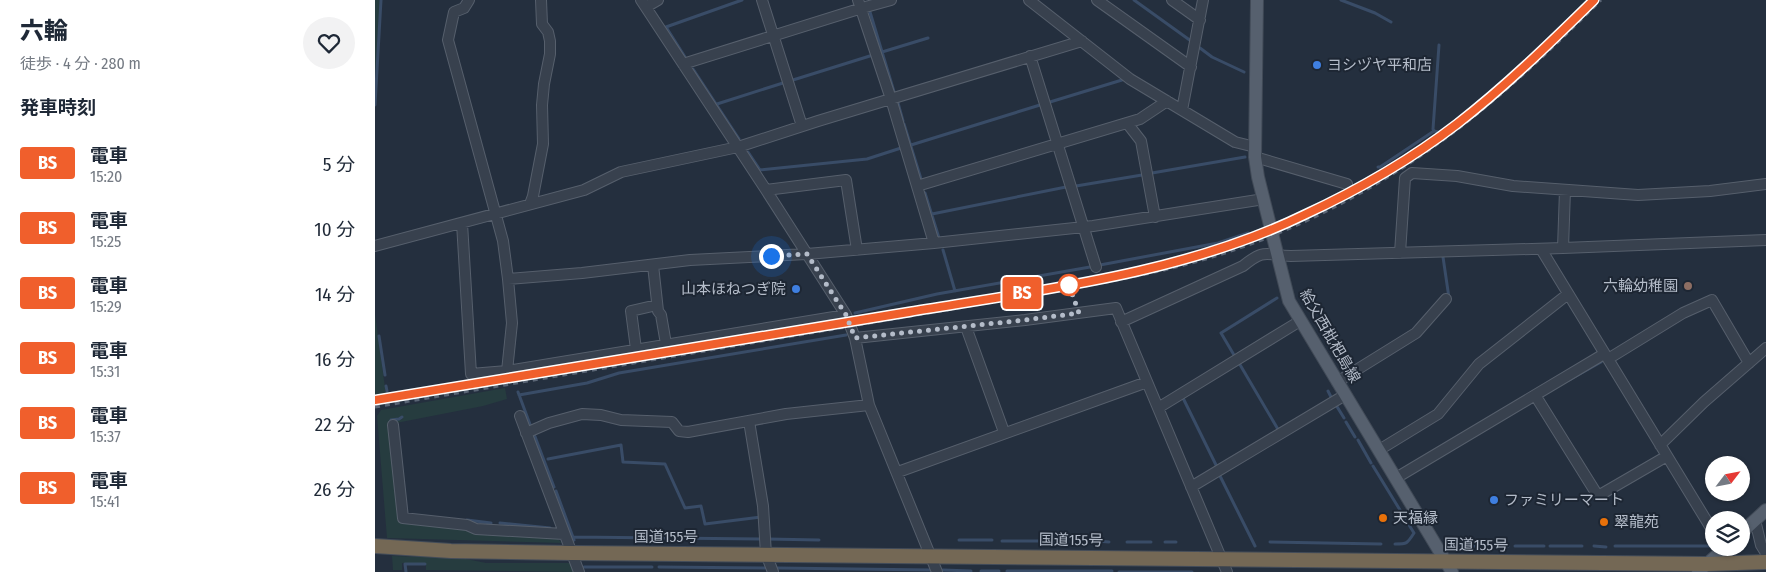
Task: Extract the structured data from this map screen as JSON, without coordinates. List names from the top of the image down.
{
  "streets": {
    "highway": ["国道155号"],
    "main road": ["給父西枇杷島線"]
  },
  "crossings": [
    ["給父西枇杷島線", "国道155号"]
  ],
  "places": [
    "ヨシヅヤ平和店",
    "六輪幼稚園",
    "山本ほねつぎ院",
    "ファミリーマート",
    "天福縁",
    "翠龍苑"
  ],
  "north": "top right",
  "page": {
    "heading": [
      ["六輪", "徒歩 · 4 分 · 280 m"],
      "発車時刻"
    ],
    "on_map": "BS",
    "list": [
      {
        "mark": "BS",
        "name": "電車",
        "note": "15:20",
        "value": "5 分"
      },
      {
        "mark": "BS",
        "name": "電車",
        "note": "15:25",
        "value": "10 分"
      },
      {
        "mark": "BS",
        "name": "電車",
        "note": "15:29",
        "value": "14 分"
      },
      {
        "mark": "BS",
        "name": "電車",
        "note": "15:31",
        "value": "16 分"
      },
      {
        "mark": "BS",
        "name": "電車",
        "note": "15:37",
        "value": "22 分"
      },
      {
        "mark": "BS",
        "name": "電車",
        "note": "15:41",
        "value": "26 分"
      }
    ]
  }
}
